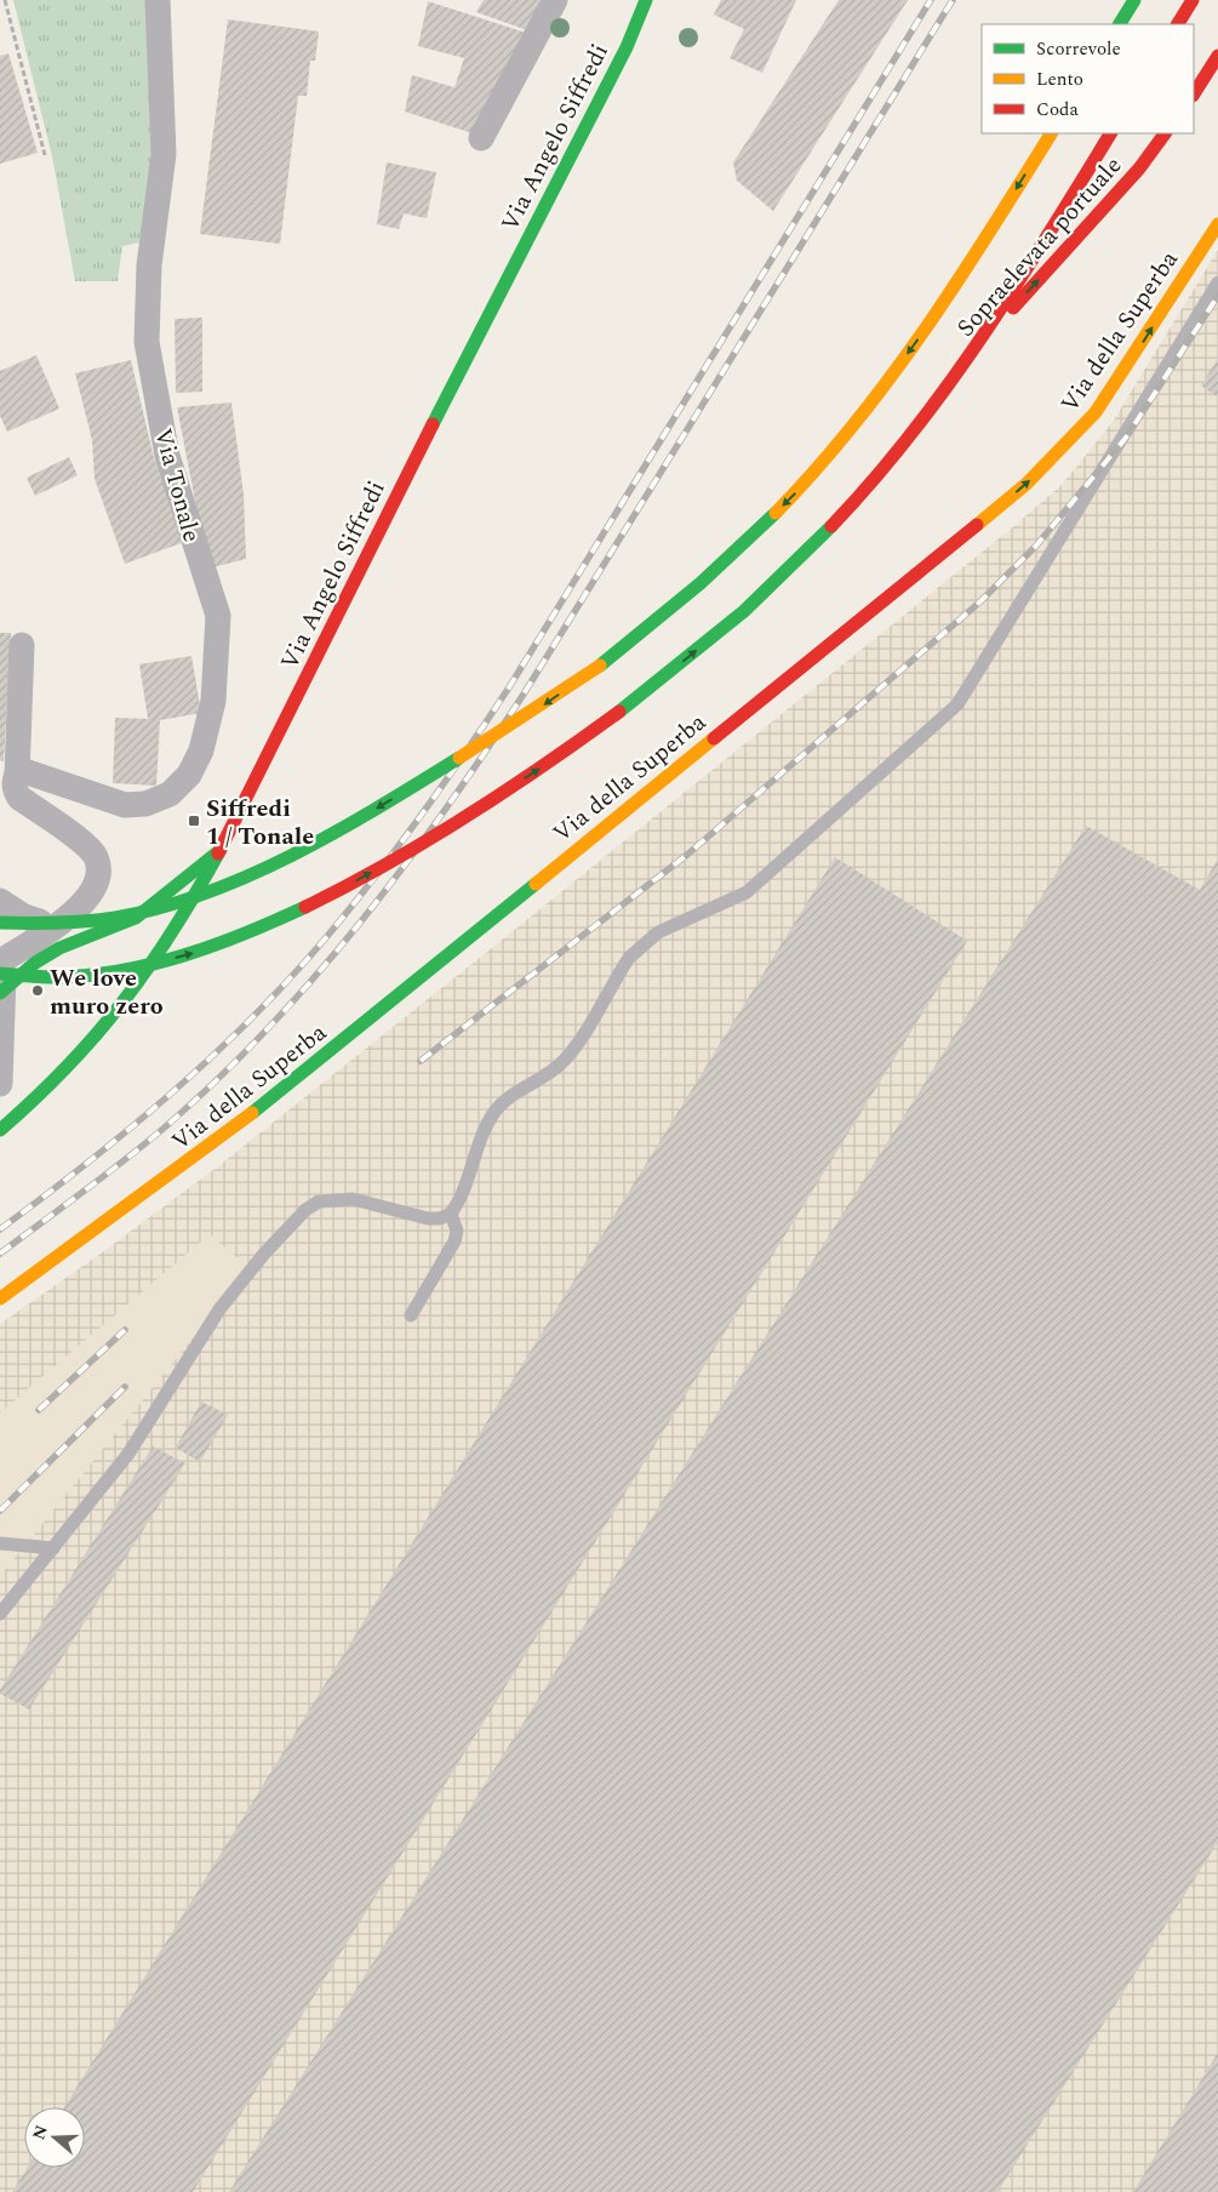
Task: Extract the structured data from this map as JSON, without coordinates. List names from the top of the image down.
{
  "streets": {
    "main road": ["Via Angelo Siffredi", "Sopraelevata portuale", "Via della Superba"],
    "street": ["Via Tonale"]
  },
  "places": {
    "transit": ["Siffredi 1 / Tonale"],
    "other": ["We love muro zero"]
  },
  "legend": ["Scorrevole", "Lento", "Coda"],
  "north": "left"
}
